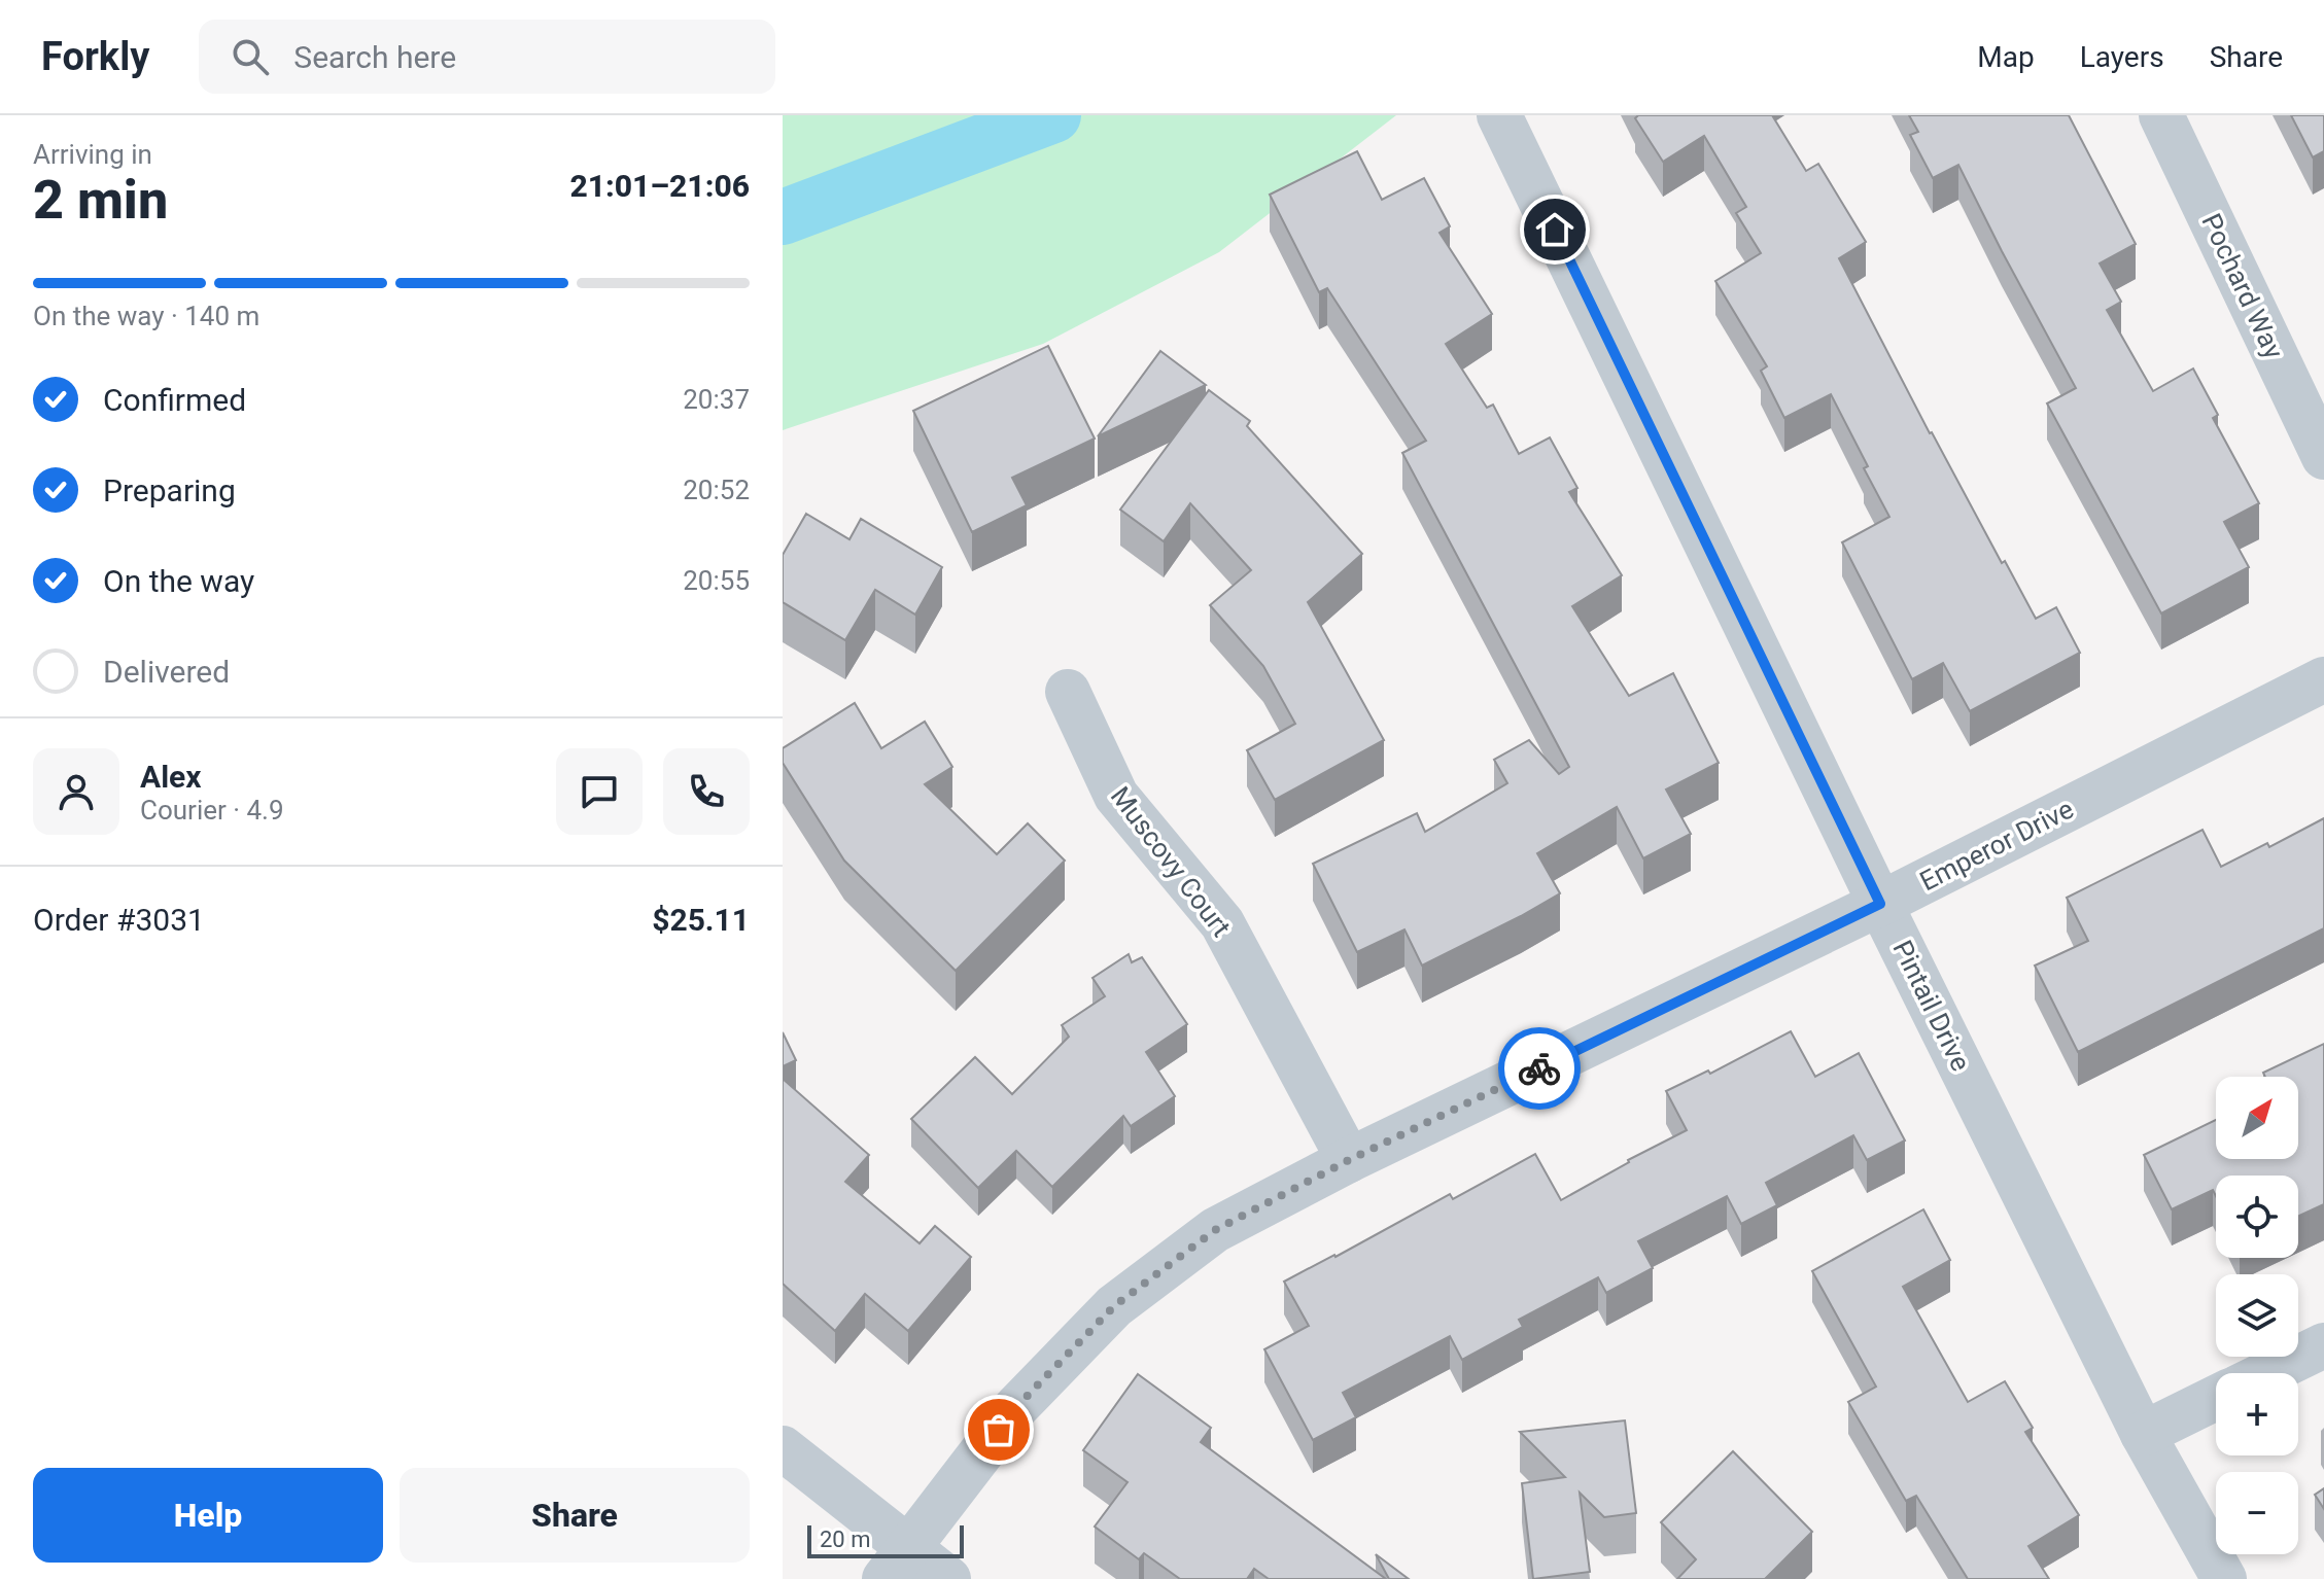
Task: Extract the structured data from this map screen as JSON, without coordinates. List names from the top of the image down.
{
  "streets": {
    "street": [
      "Pochard Way",
      "Emperor Drive",
      "Muscovy Court",
      "Pintail Drive"
    ]
  },
  "crossings": [
    ["Emperor Drive", "Muscovy Court"],
    ["Emperor Drive", "Pintail Drive"]
  ],
  "scale_bar": "20 m",
  "north": "top right",
  "page": {
    "header": "Forkly",
    "search": "Search here",
    "nav": ["Map", "Layers", "Share"],
    "heading": ["2 min", "Arriving in", "21:01–21:06"],
    "panel": [
      "Alex",
      "Courier · 4.9",
      "Order #3031",
      "$25.11"
    ],
    "bar": "On the way · 140 m",
    "list": [
      ["Confirmed", "20:37"],
      ["Preparing", "20:52"],
      ["On the way", "20:55"],
      "Delivered"
    ],
    "map_buttons": ["+", "−"],
    "buttons": ["Help", "Share"],
    "scale": "20 m"
  }
}
